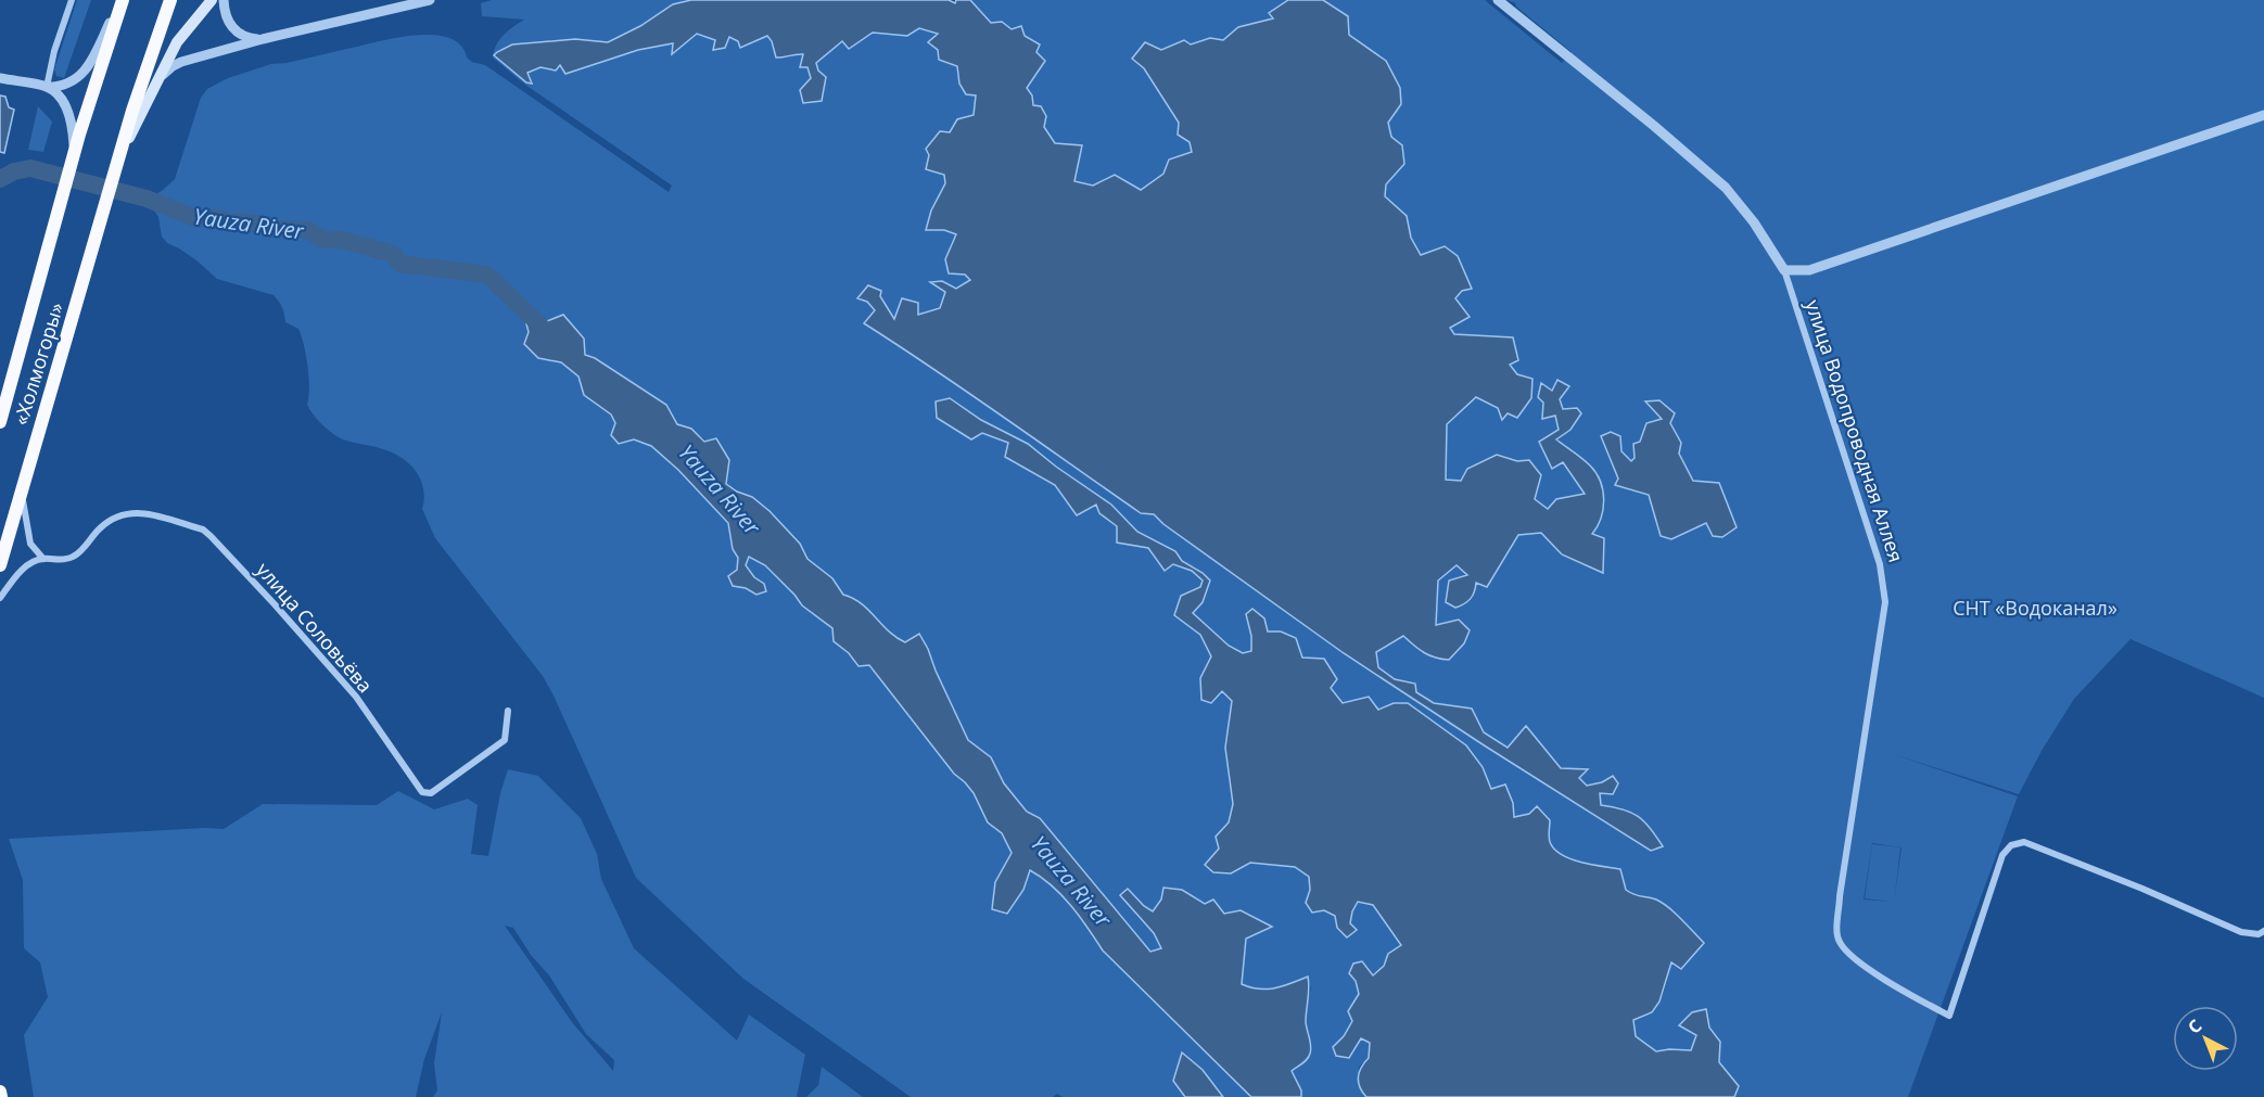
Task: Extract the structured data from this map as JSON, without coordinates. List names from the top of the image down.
{
  "streets": {
    "highway": ["«Холмогоры»"],
    "street": ["улица Водопроводная Аллея", "улица Соловьёва"]
  },
  "water": ["Yauza River"],
  "parks": ["СНТ «Водоканал»"],
  "north": "top left"
}
